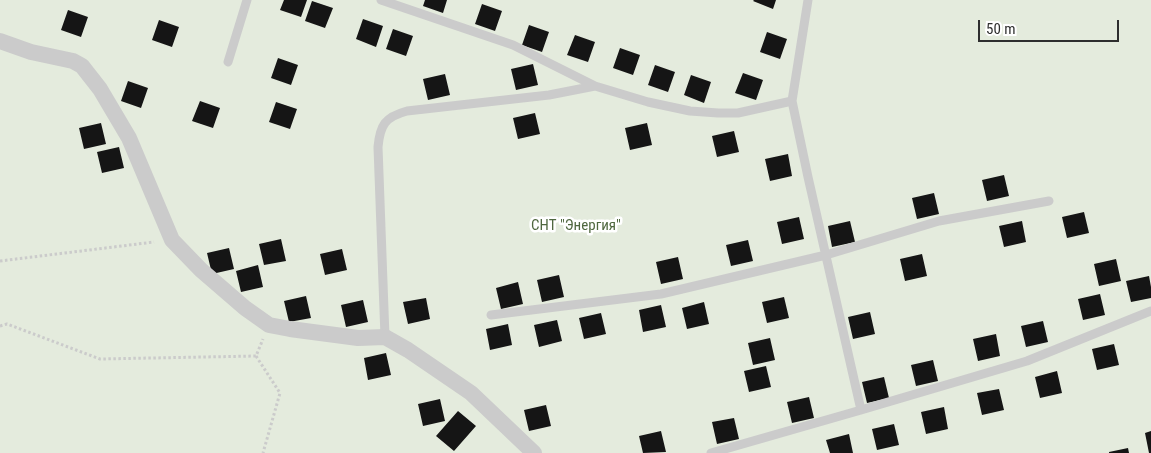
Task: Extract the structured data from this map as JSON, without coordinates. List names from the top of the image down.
{
  "parks": ["СНТ \"Энергия\""],
  "scale_bar": "50 m"
}
